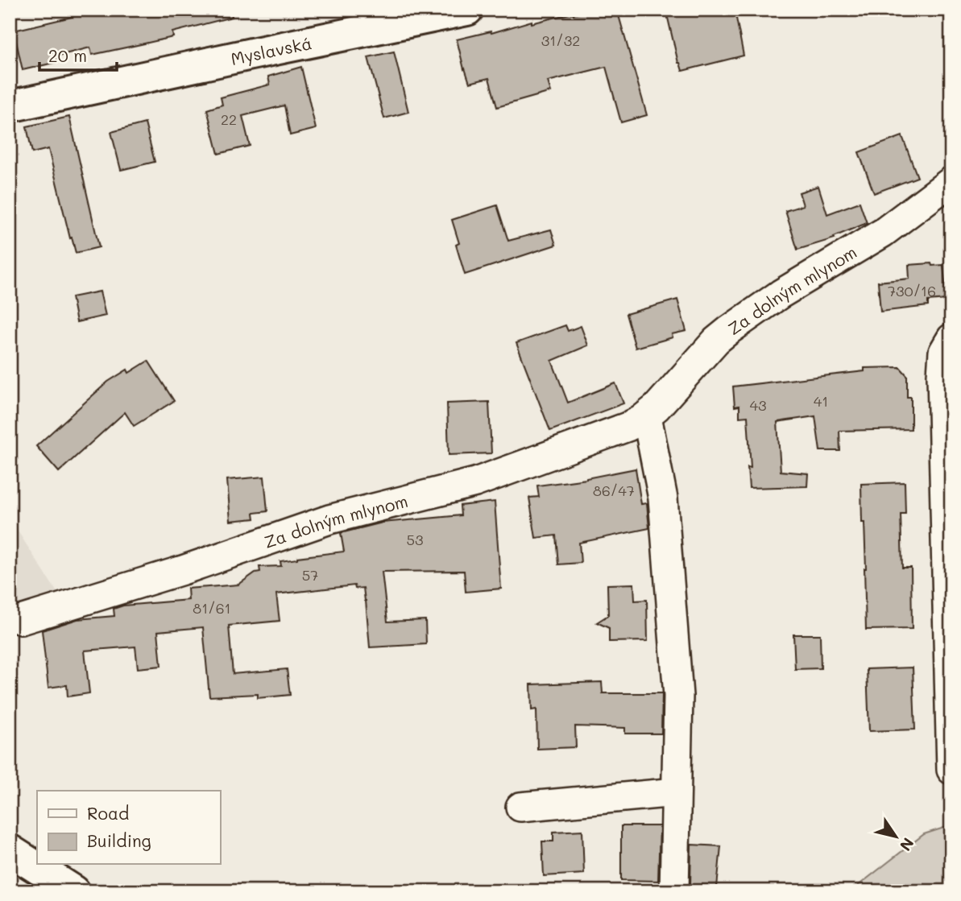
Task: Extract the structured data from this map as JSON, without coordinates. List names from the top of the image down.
{
  "streets": {
    "street": ["Myslavská", "Za dolným mlynom"]
  },
  "house_numbers": [
    "31/32",
    "22",
    "730/16",
    "41",
    "43",
    "86/47",
    "53",
    "57",
    "81/61"
  ],
  "legend": ["Road", "Building"],
  "scale_bar": "20 m",
  "north": "bottom right"
}
